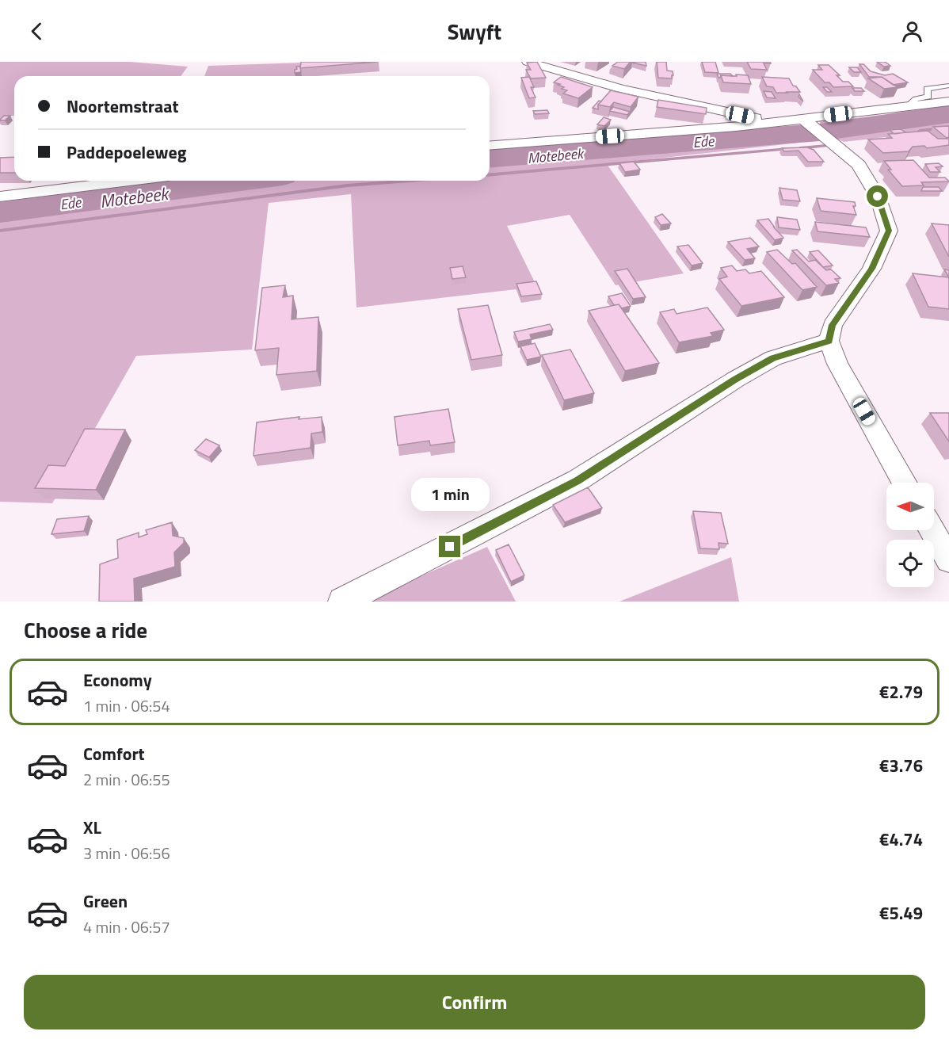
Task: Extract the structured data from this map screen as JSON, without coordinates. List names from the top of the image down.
{
  "water": ["Ede", "Motebeek"],
  "north": "left",
  "page": {
    "header": "Swyft",
    "banner": ["Noortemstraat", "Paddepoeleweg"],
    "bubble": "1 min",
    "heading": "Choose a ride",
    "list": [
      {
        "name": "Economy",
        "note": "1 min · 06:54",
        "value": "€2.79"
      },
      {
        "name": "Comfort",
        "note": "2 min · 06:55",
        "value": "€3.76"
      },
      {
        "name": "XL",
        "note": "3 min · 06:56",
        "value": "€4.74"
      },
      {
        "name": "Green",
        "note": "4 min · 06:57",
        "value": "€5.49"
      }
    ],
    "buttons": "Confirm"
  }
}
